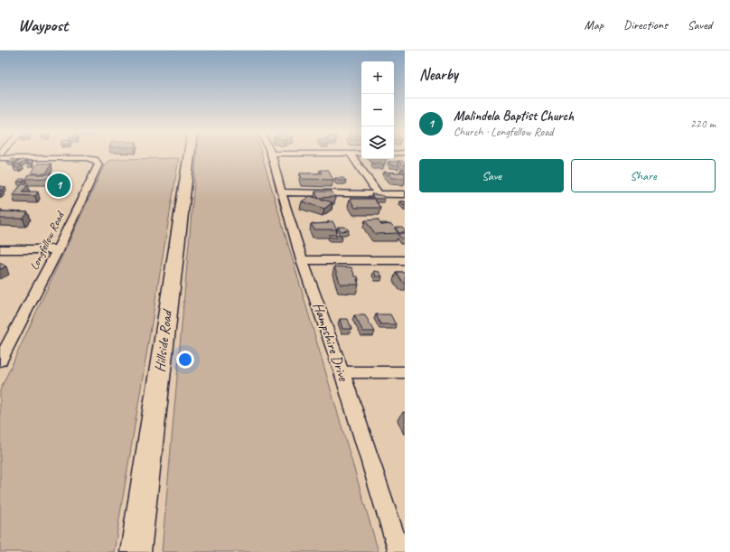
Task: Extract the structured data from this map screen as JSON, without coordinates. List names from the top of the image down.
{
  "streets": {
    "main road": ["Hillside Road"],
    "street": ["Longfellow Road", "Hampshire Drive"]
  },
  "page": {
    "header": "Waypost",
    "nav": ["Map", "Directions", "Saved"],
    "heading": "Nearby",
    "map_buttons": ["+", "−"],
    "list": [
      {
        "mark": "1",
        "name": "Malindela Baptist Church",
        "note": "Church · Longfellow Road",
        "value": "220 m"
      }
    ],
    "buttons": ["Save", "Share"],
    "pins": "1"
  }
}
